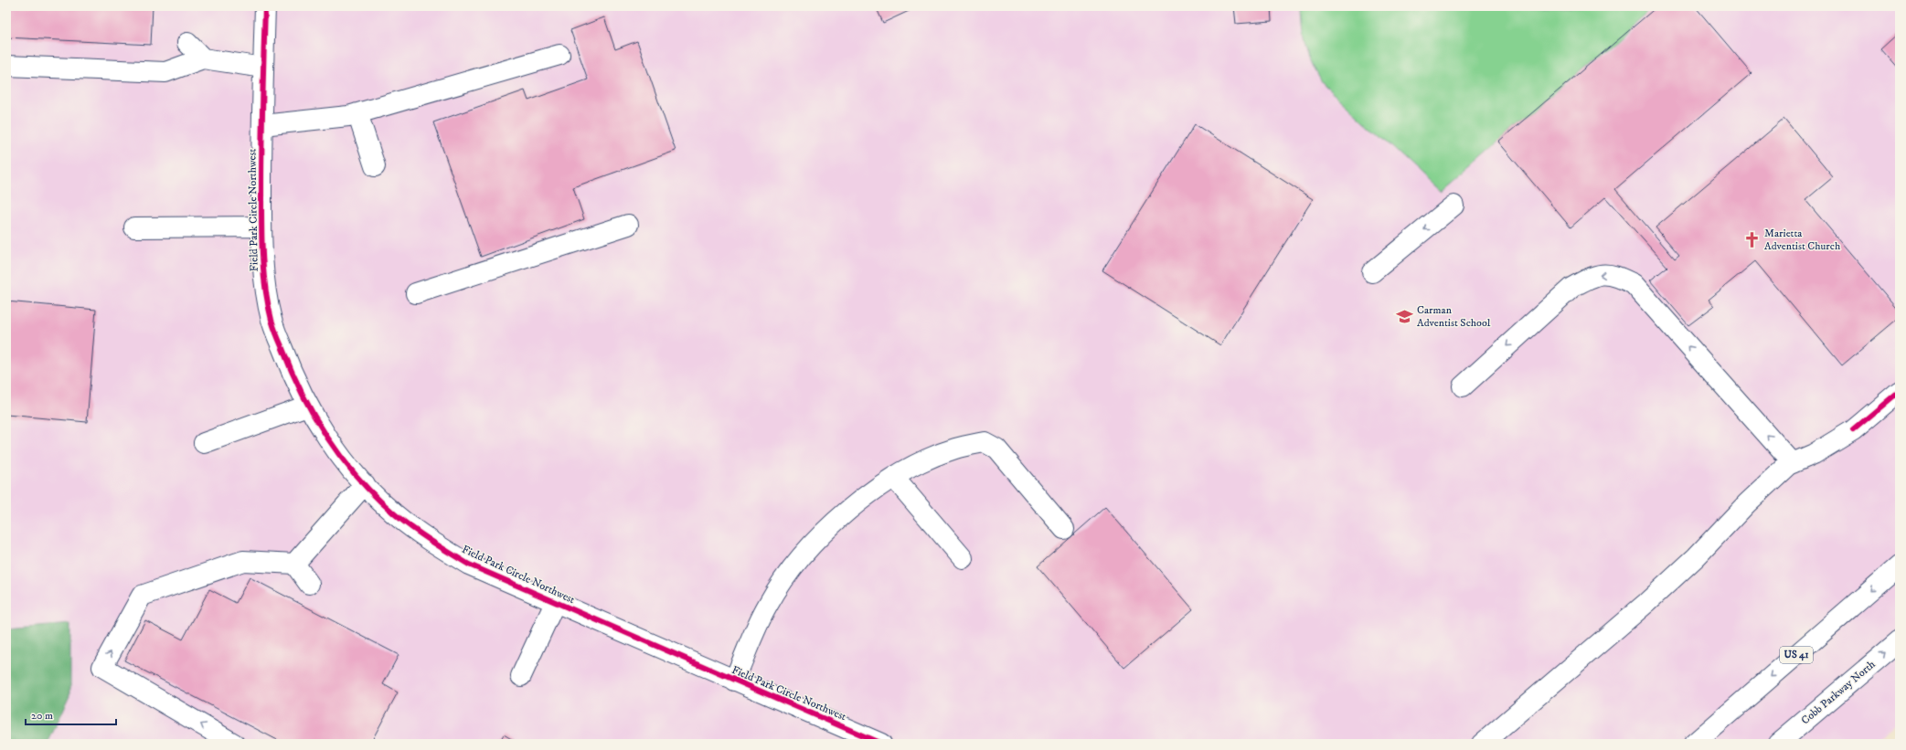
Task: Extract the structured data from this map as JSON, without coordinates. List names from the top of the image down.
{
  "streets": {
    "street": ["Field Park Circle Northwest", "US 41", "Cobb Parkway North"]
  },
  "places": {
    "church": ["Marietta Adventist Church"],
    "school or university": ["Carman Adventist School"]
  },
  "scale_bar": "20 m"
}
